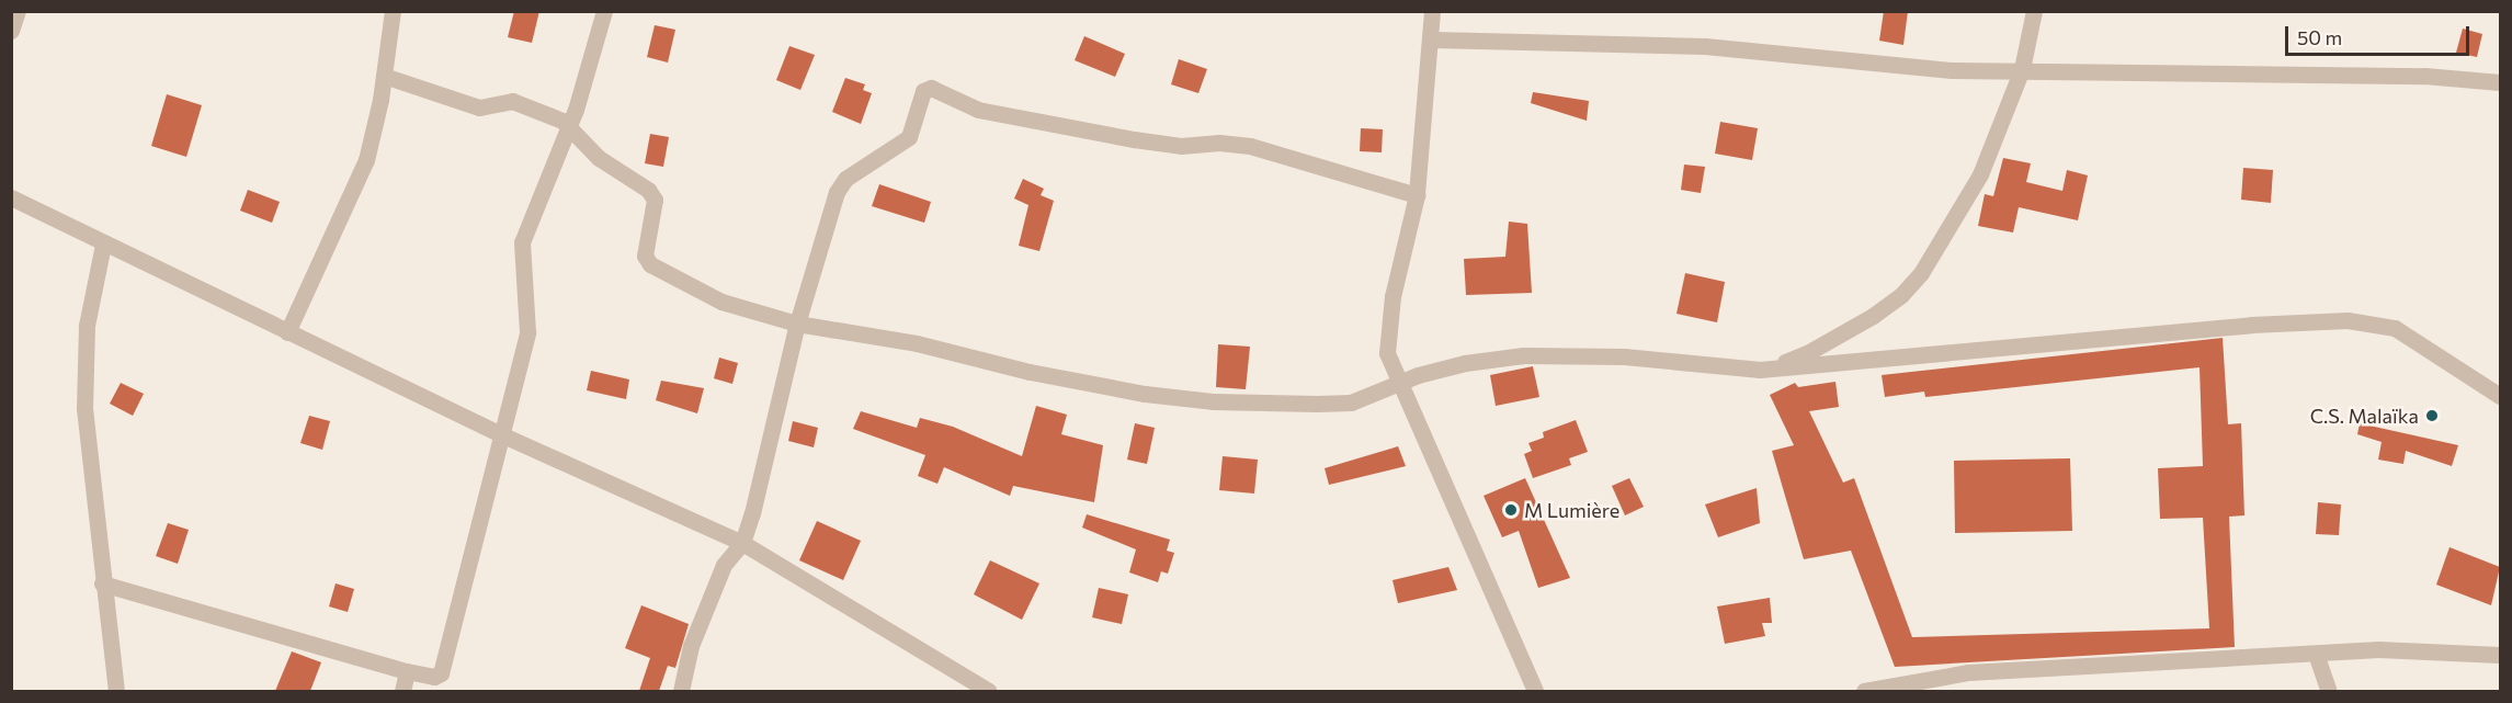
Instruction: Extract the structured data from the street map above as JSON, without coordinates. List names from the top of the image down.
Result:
{
  "places": ["C.S. Malaïka", "M Lumière"],
  "scale_bar": "50 m"
}
